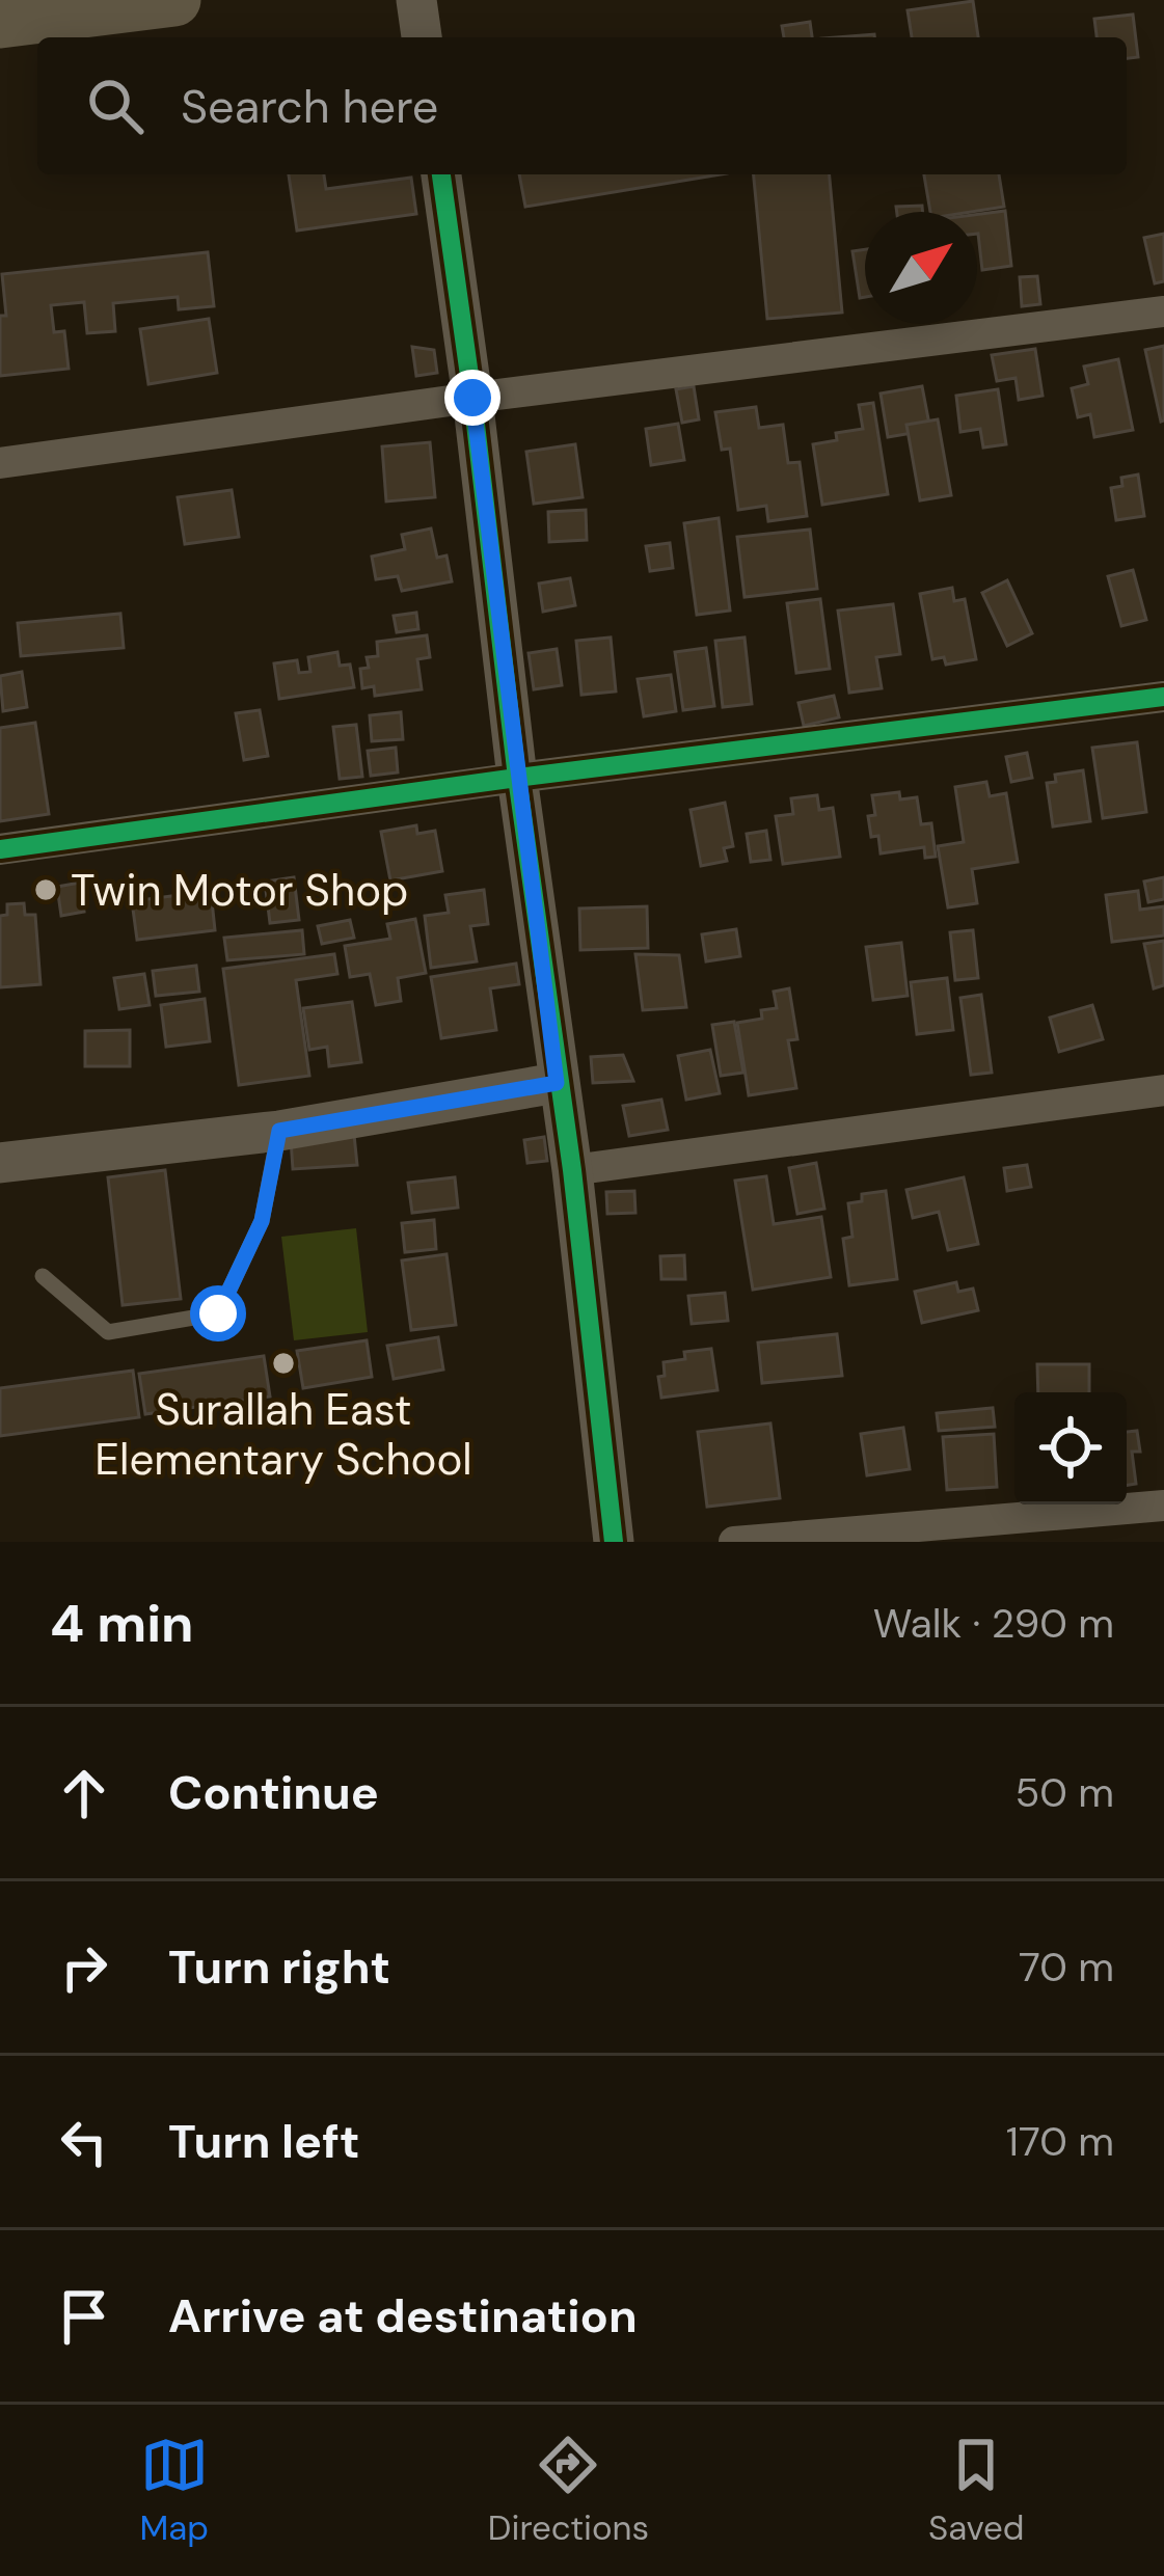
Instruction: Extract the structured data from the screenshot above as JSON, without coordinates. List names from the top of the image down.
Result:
{
  "places": ["Twin Motor Shop", "Surallah East Elementary School"],
  "north": "top right",
  "page": {
    "search": "Search here",
    "heading": ["4 min", "Walk · 290 m"],
    "list": [
      ["Continue", "50 m"],
      ["Turn right", "70 m"],
      ["Turn left", "170 m"],
      "Arrive at destination"
    ],
    "nav": ["Map", "Directions", "Saved"]
  }
}
